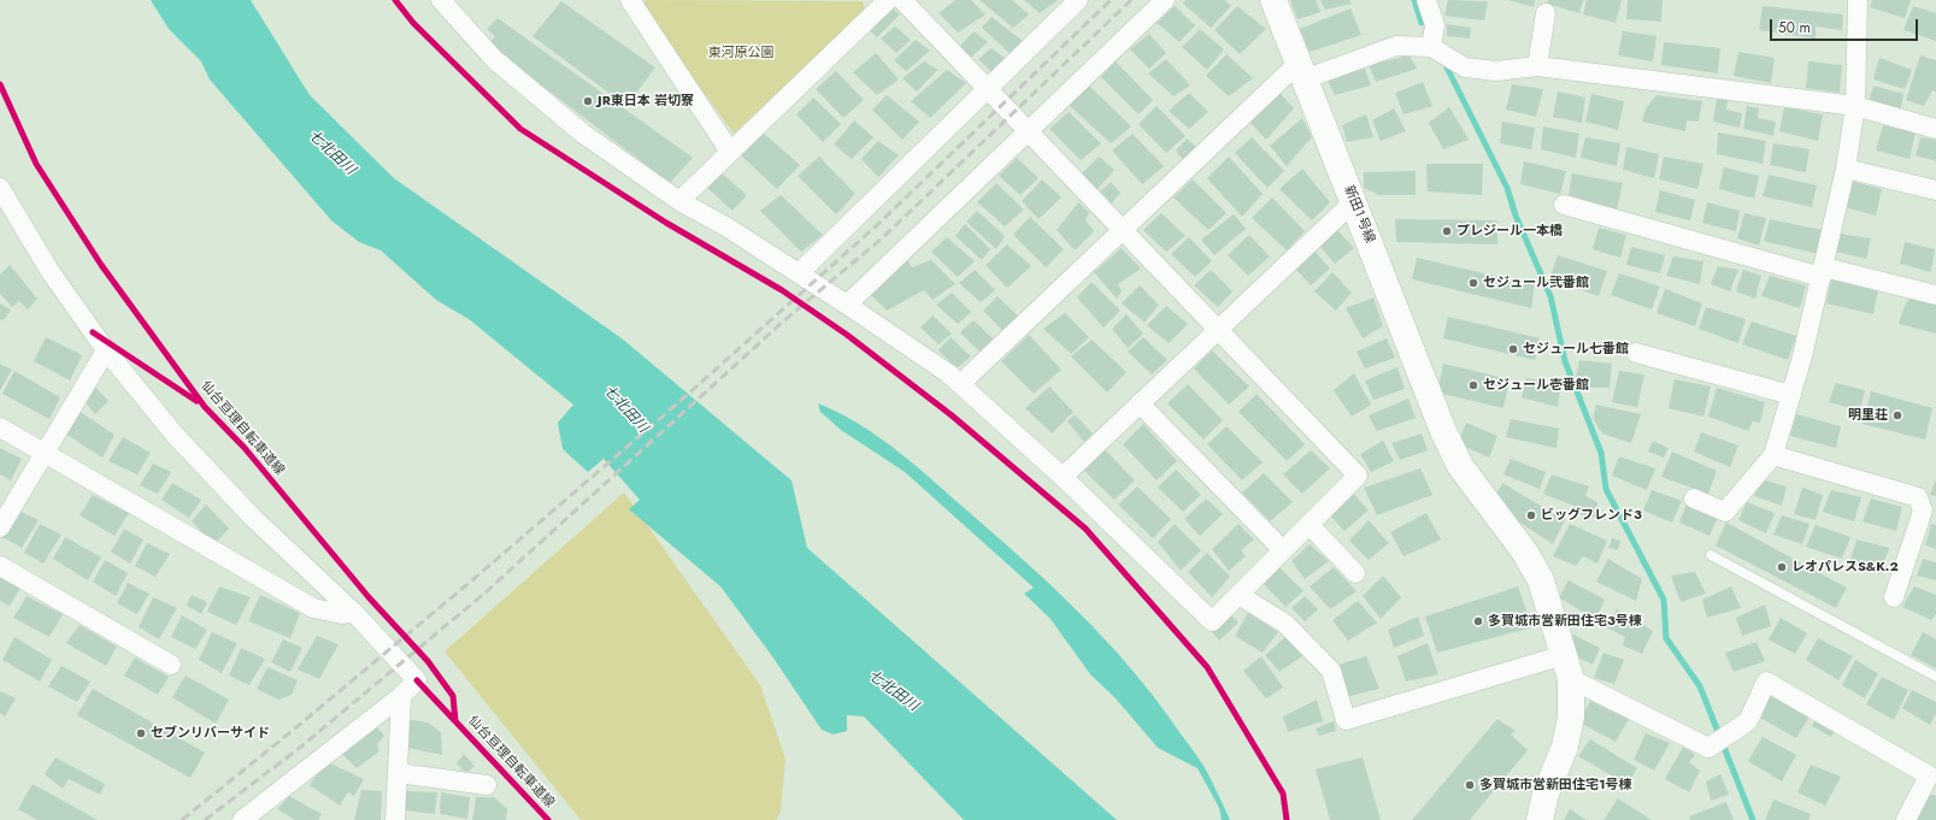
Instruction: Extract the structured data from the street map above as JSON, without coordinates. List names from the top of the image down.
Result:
{
  "streets": {
    "street": ["新田１号線"],
    "cycle path": ["仙台亘理自転車道線"]
  },
  "water": ["七北田川"],
  "parks": ["東河原公園"],
  "places": [
    "JR東日本 岩切寮",
    "プレジール一本橋",
    "セジュール弐番館",
    "セジュール七番館",
    "セジュール壱番館",
    "明里荘",
    "ビッグフレンド3",
    "レオパレスS&K.2",
    "多賀城市営新田住宅3号棟",
    "セブンリバーサイド",
    "多賀城市営新田住宅1号棟"
  ],
  "scale_bar": "50 m"
}
